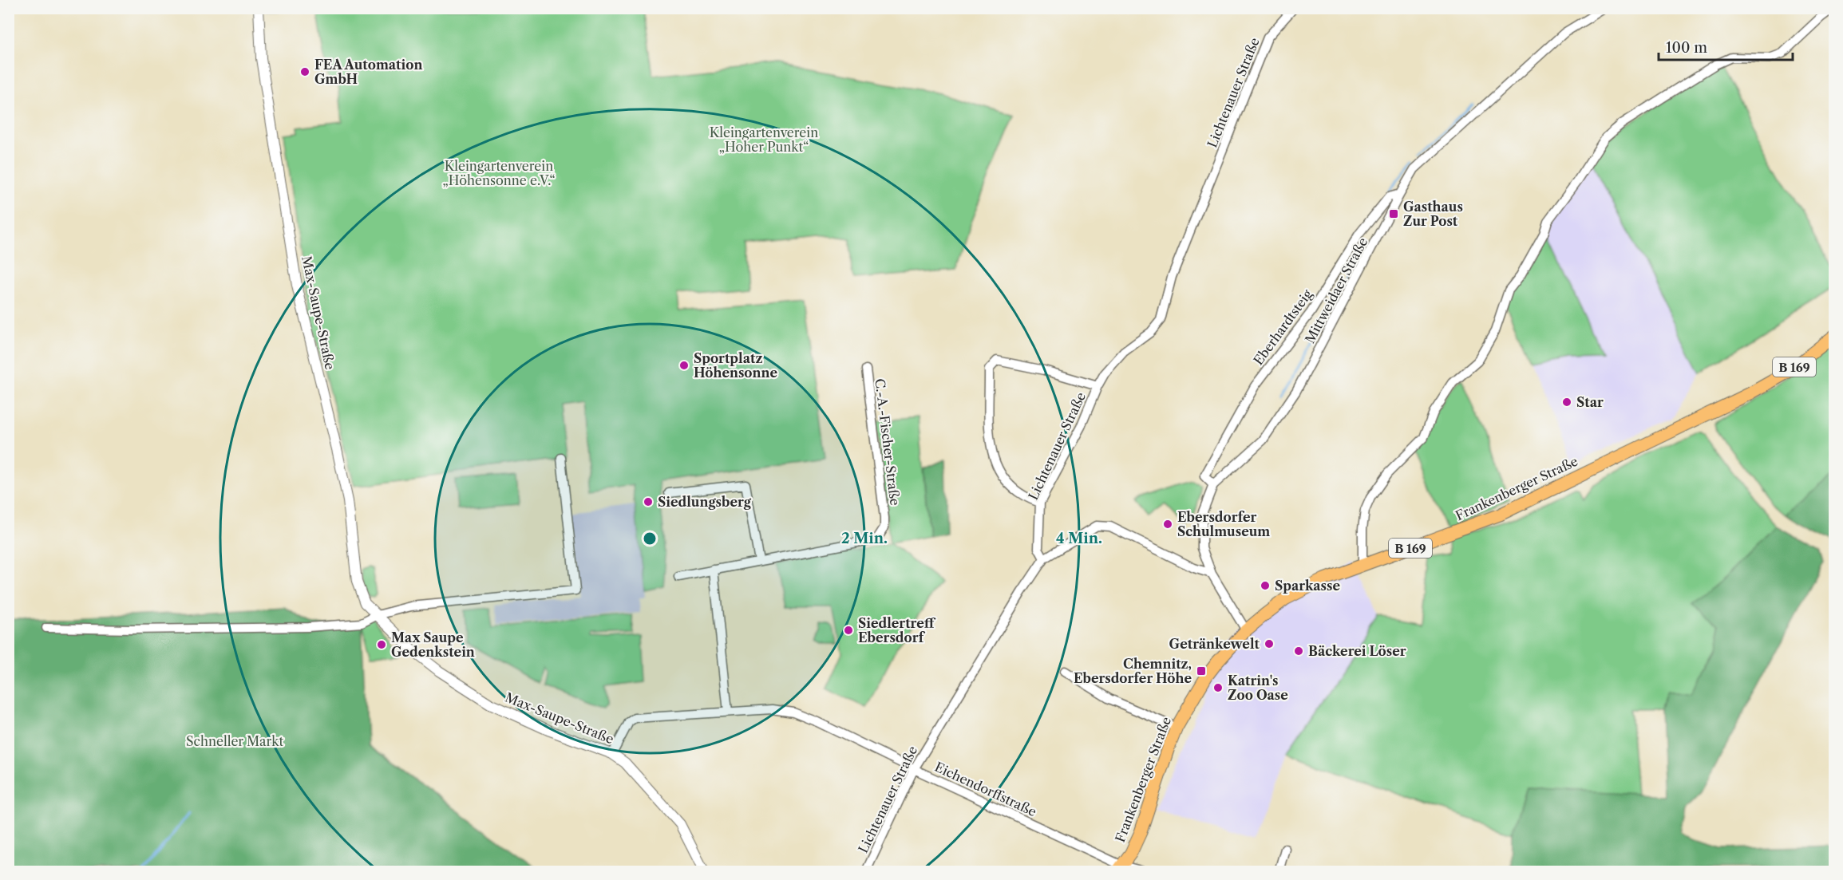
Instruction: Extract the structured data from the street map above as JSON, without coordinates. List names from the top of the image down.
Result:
{
  "streets": {
    "main road": ["B 169", "Frankenberger Straße"],
    "street": [
      "Lichtenauer Straße",
      "Mittweidaer Straße",
      "Max-Saupe-Straße",
      "Eberhardtsteig",
      "C.-A.-Fischer-Straße",
      "Eichendorffstraße"
    ]
  },
  "crossings": [
    ["Lichtenauer Straße", "Eichendorffstraße"],
    ["Mittweidaer Straße", "Eberhardtsteig"],
    ["Mittweidaer Straße", "Frankenberger Straße"],
    ["Max-Saupe-Straße", "Eichendorffstraße"],
    ["Frankenberger Straße", "Eichendorffstraße"]
  ],
  "parks": ["Kleingartenverein „Hoher Punkt“", "Kleingartenverein „Höhensonne e.V.“", "Schneller Markt"],
  "places": {
    "other": [
      "FEA Automation GmbH",
      "Sportplatz Höhensonne",
      "Star",
      "Siedlungsberg",
      "Ebersdorfer Schulmuseum",
      "Sparkasse",
      "Siedlertreff Ebersdorf",
      "Getränkewelt",
      "Max Saupe Gedenkstein",
      "Bäckerei Löser",
      "Katrin's Zoo Oase"
    ],
    "transit": ["Gasthaus Zur Post", "Chemnitz, Ebersdorfer Höhe"]
  },
  "scale_bar": "100 m",
  "rings": ["2 Min.", "4 Min."]
}
